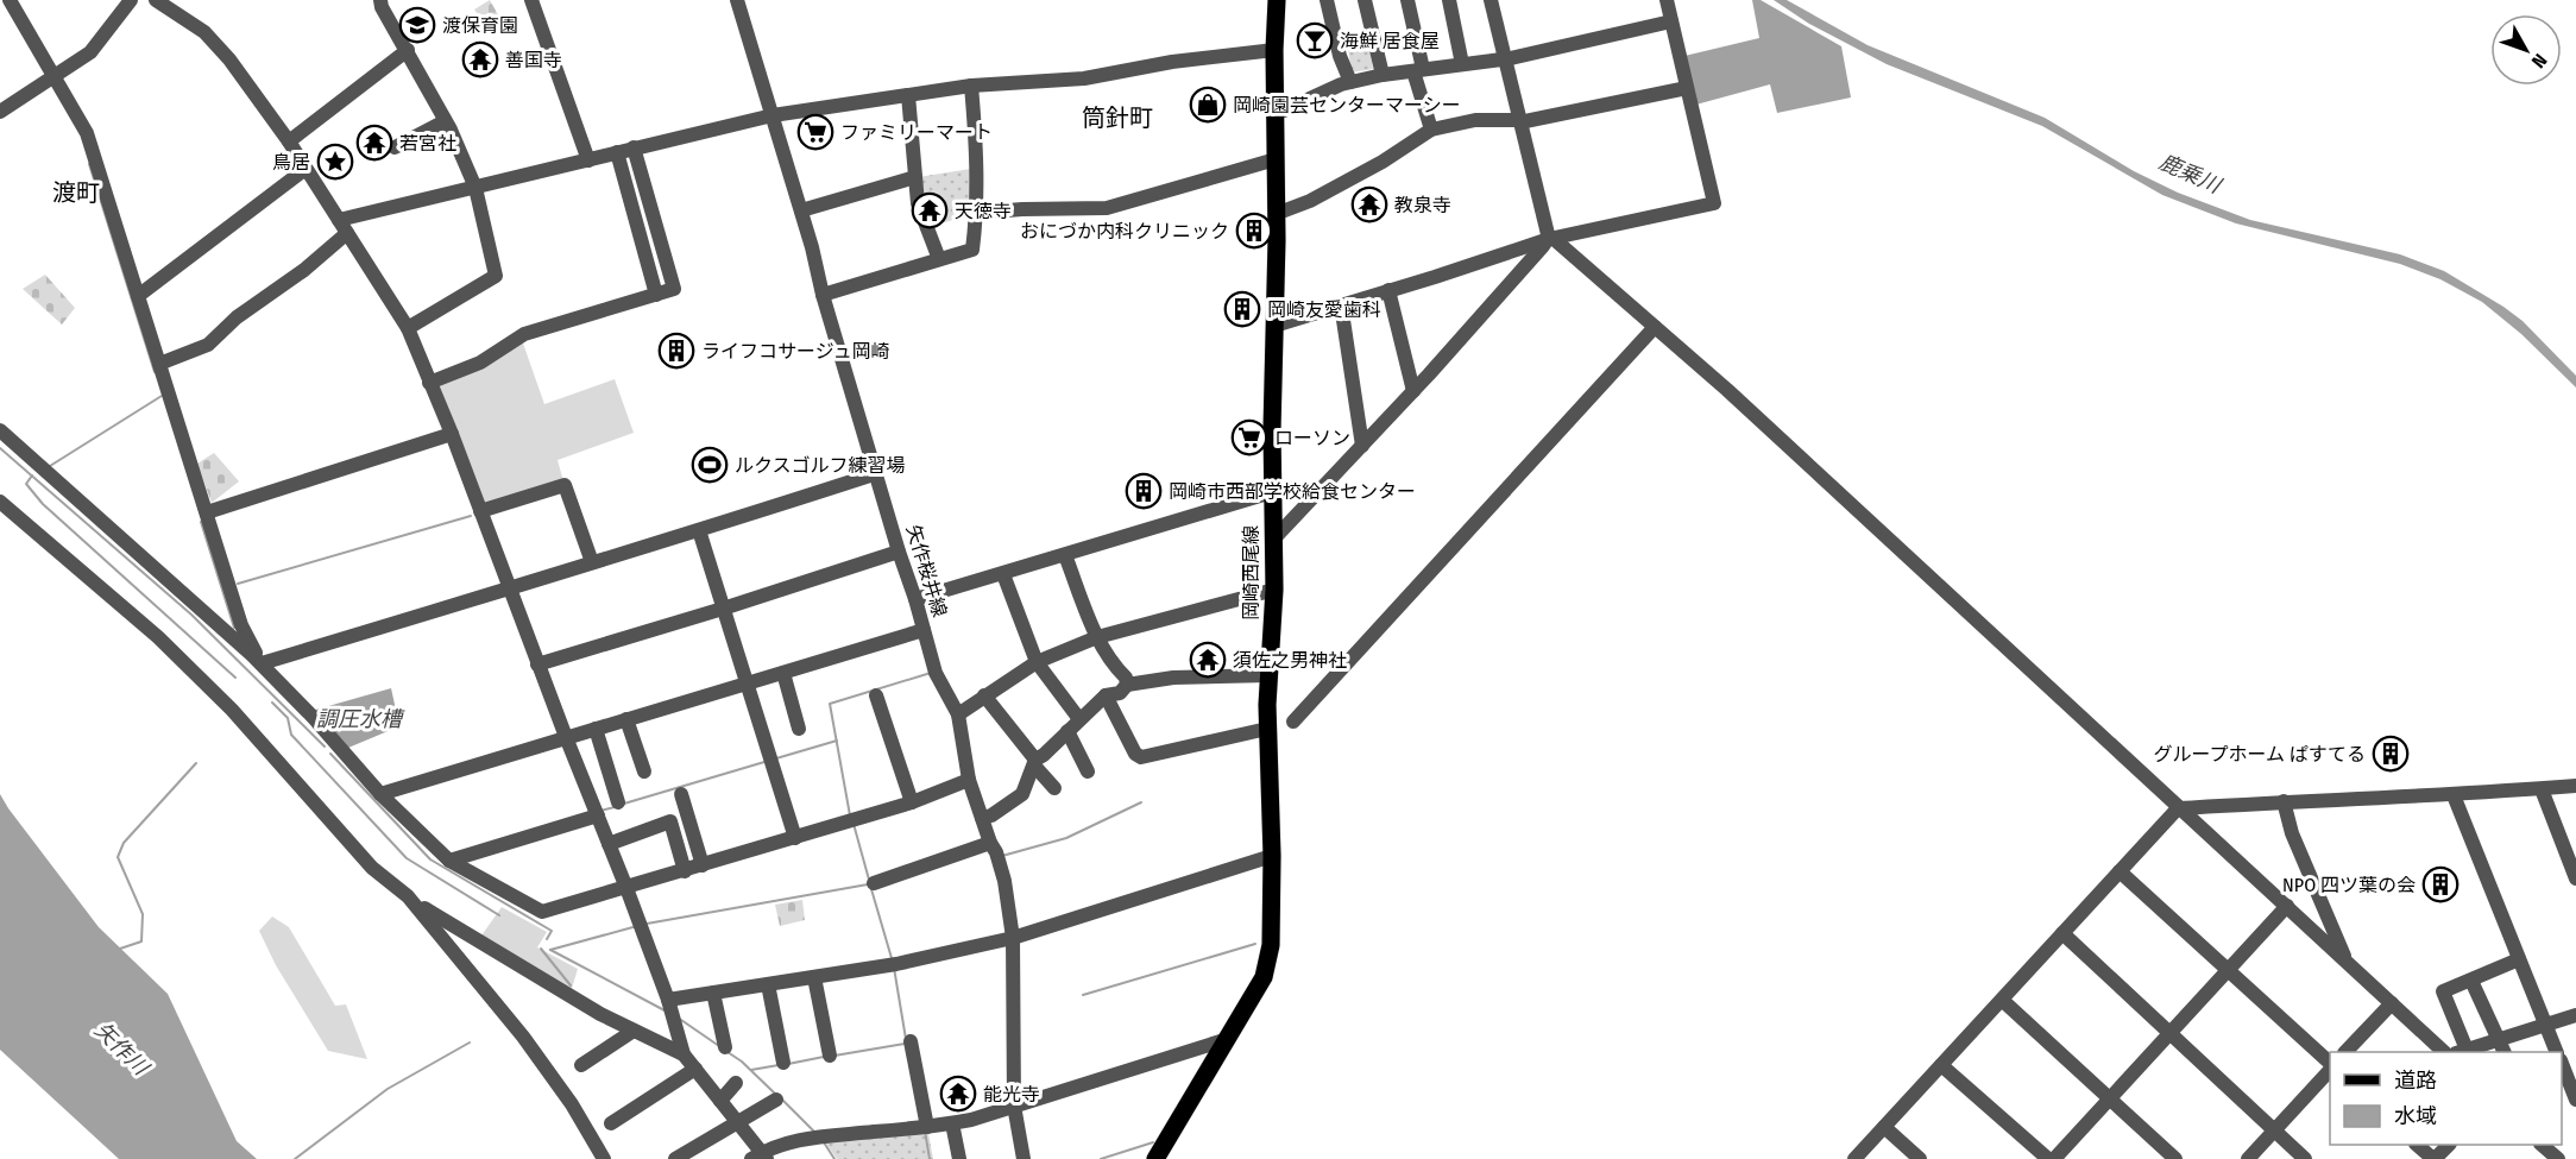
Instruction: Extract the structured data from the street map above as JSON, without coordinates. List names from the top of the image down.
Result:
{
  "streets": {
    "main road": ["岡崎西尾線"],
    "street": ["矢作桜井線"]
  },
  "districts": ["筒針町", "渡町"],
  "water": ["鹿乗川", "調圧水槽", "矢作川"],
  "places": {
    "school or university": ["渡保育園"],
    "bar": ["海鮮 居食屋"],
    "temple": [
      "善国寺",
      "若宮社",
      "教泉寺",
      "天徳寺",
      "須佐之男神社",
      "能光寺"
    ],
    "shop": ["岡崎園芸センターマーシー"],
    "supermarket": ["ファミリーマート", "ローソン"],
    "place": ["鳥居"],
    "building": [
      "おにづか内科クリニック",
      "岡崎友愛歯科",
      "ライフコサージュ岡崎",
      "岡崎市西部学校給食センター",
      "グループホーム ぱすてる",
      "NPO 四ツ葉の会"
    ],
    "sports": ["ルクスゴルフ練習場"]
  },
  "legend": ["道路", "水域"],
  "north": "bottom right"
}
